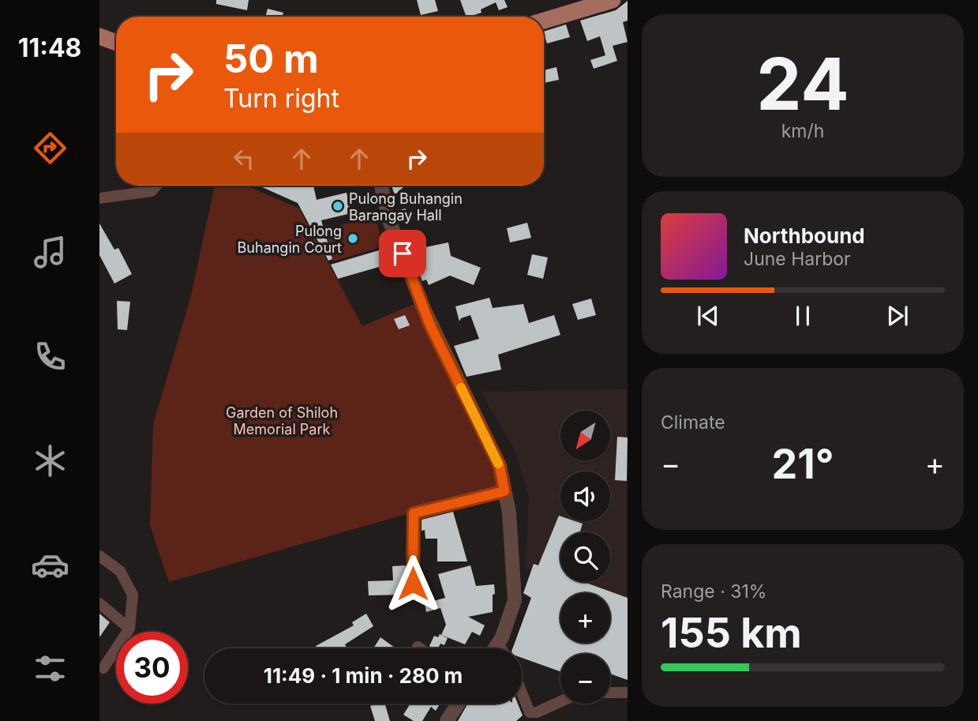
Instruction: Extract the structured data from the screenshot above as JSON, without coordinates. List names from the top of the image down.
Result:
{
  "parks": ["Garden of Shiloh Memorial Park"],
  "places": ["Pulong Buhangin Barangay Hall", "Pulong Buhangin Court"],
  "north": "bottom left",
  "page": {
    "tabs": "11:48",
    "tile": [
      ["24", "km/h"],
      "Climate",
      ["Range · 31%", "155 km"]
    ],
    "turn": ["50 m", "Turn right"],
    "song": ["Northbound", "June Harbor"],
    "map_buttons": ["+", "−"],
    "heat": ["−", "21°", "+"],
    "limit": "30",
    "trip": "11:49 · 1 min · 280 m"
  }
}
